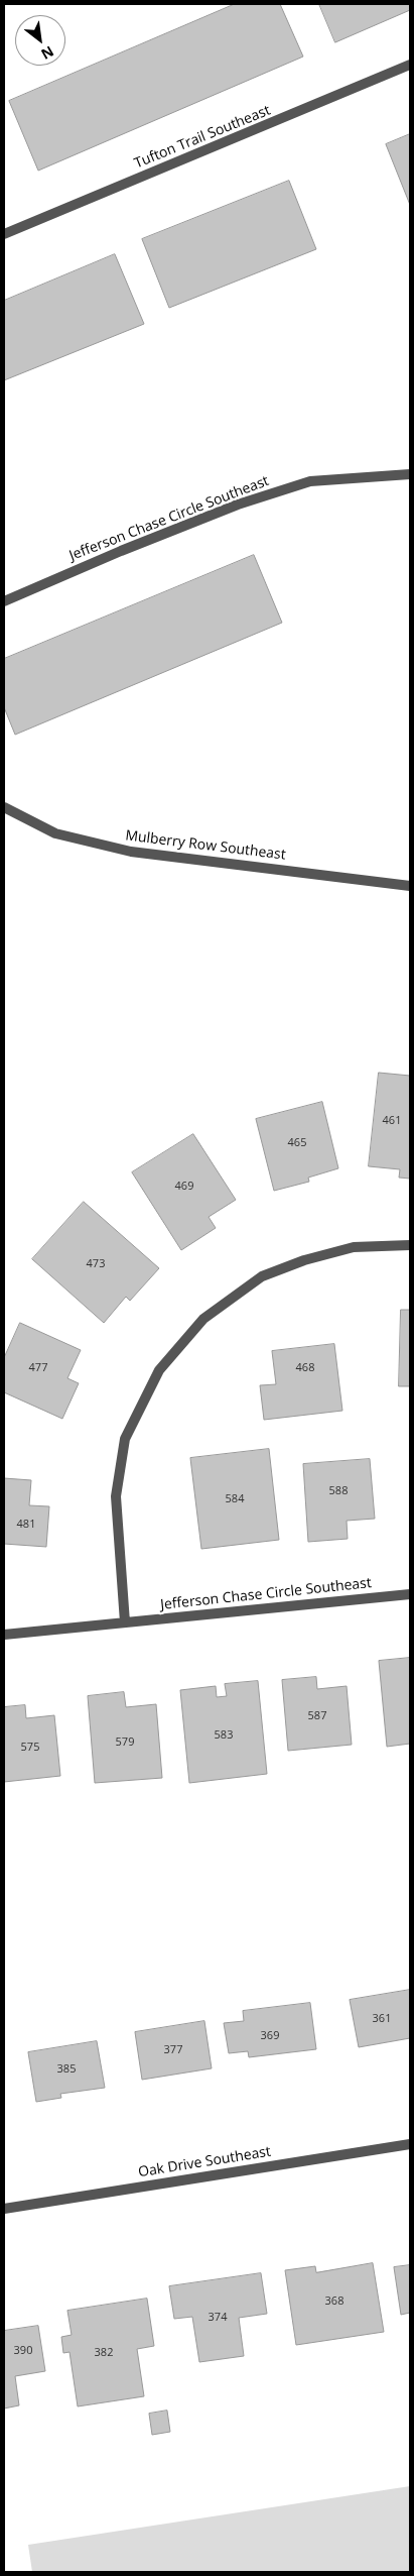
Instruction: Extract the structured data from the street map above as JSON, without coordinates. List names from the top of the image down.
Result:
{
  "streets": {
    "street": [
      "Tufton Trail Southeast",
      "Jefferson Chase Circle Southeast",
      "Mulberry Row Southeast",
      "Oak Drive Southeast"
    ]
  },
  "house_numbers": [
    "461",
    "465",
    "469",
    "473",
    "477",
    "468",
    "588",
    "584",
    "481",
    "587",
    "583",
    "579",
    "575",
    "361",
    "369",
    "377",
    "385",
    "368",
    "374",
    "390",
    "382"
  ],
  "north": "bottom right"
}
